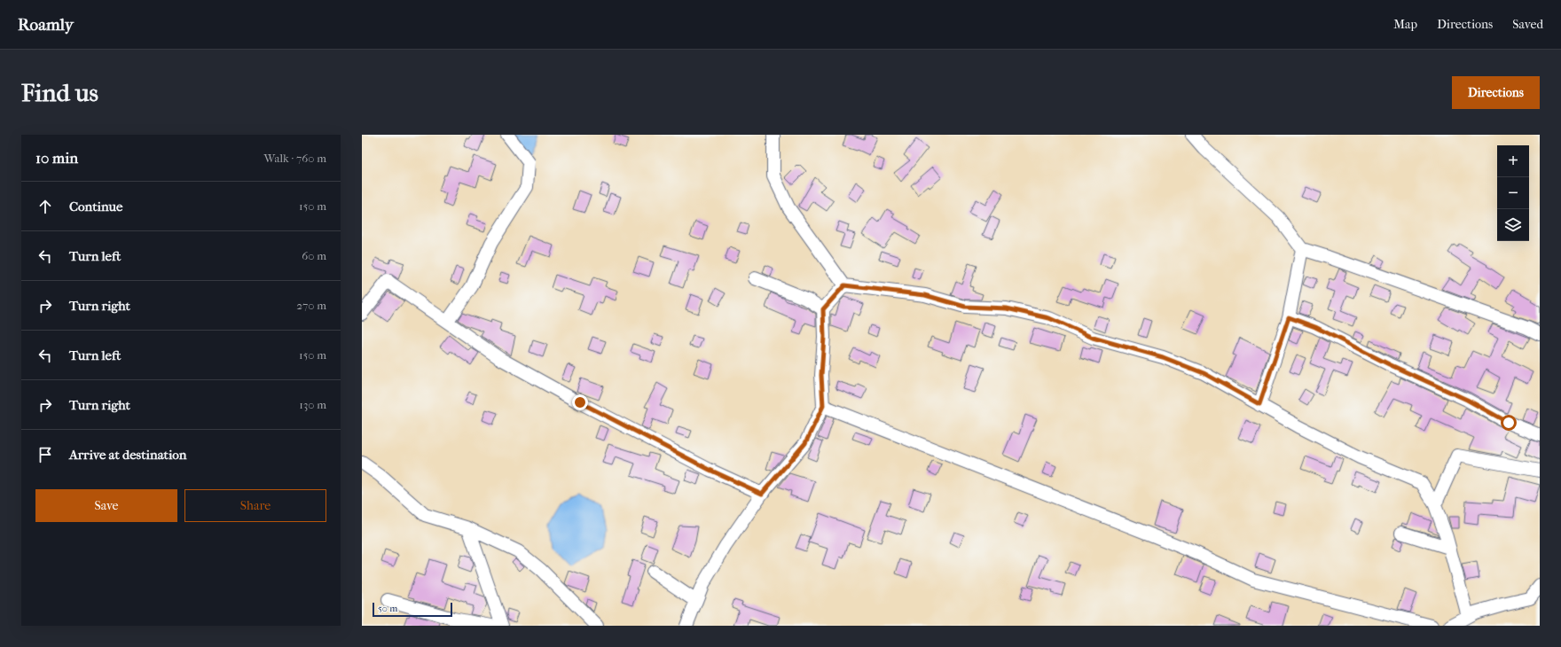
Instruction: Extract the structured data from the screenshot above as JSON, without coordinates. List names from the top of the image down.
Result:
{
  "scale_bar": "50 m",
  "page": {
    "header": "Roamly",
    "nav": ["Map", "Directions", "Saved"],
    "buttons": [
      "Directions",
      ["Save", "Share"]
    ],
    "title": "Find us",
    "heading": ["10 min", "Walk · 760 m"],
    "map_buttons": ["+", "−"],
    "list": [
      ["Continue", "150 m"],
      ["Turn left", "60 m"],
      ["Turn right", "270 m"],
      ["Turn left", "150 m"],
      ["Turn right", "130 m"],
      "Arrive at destination"
    ],
    "scale": "50 m"
  }
}
